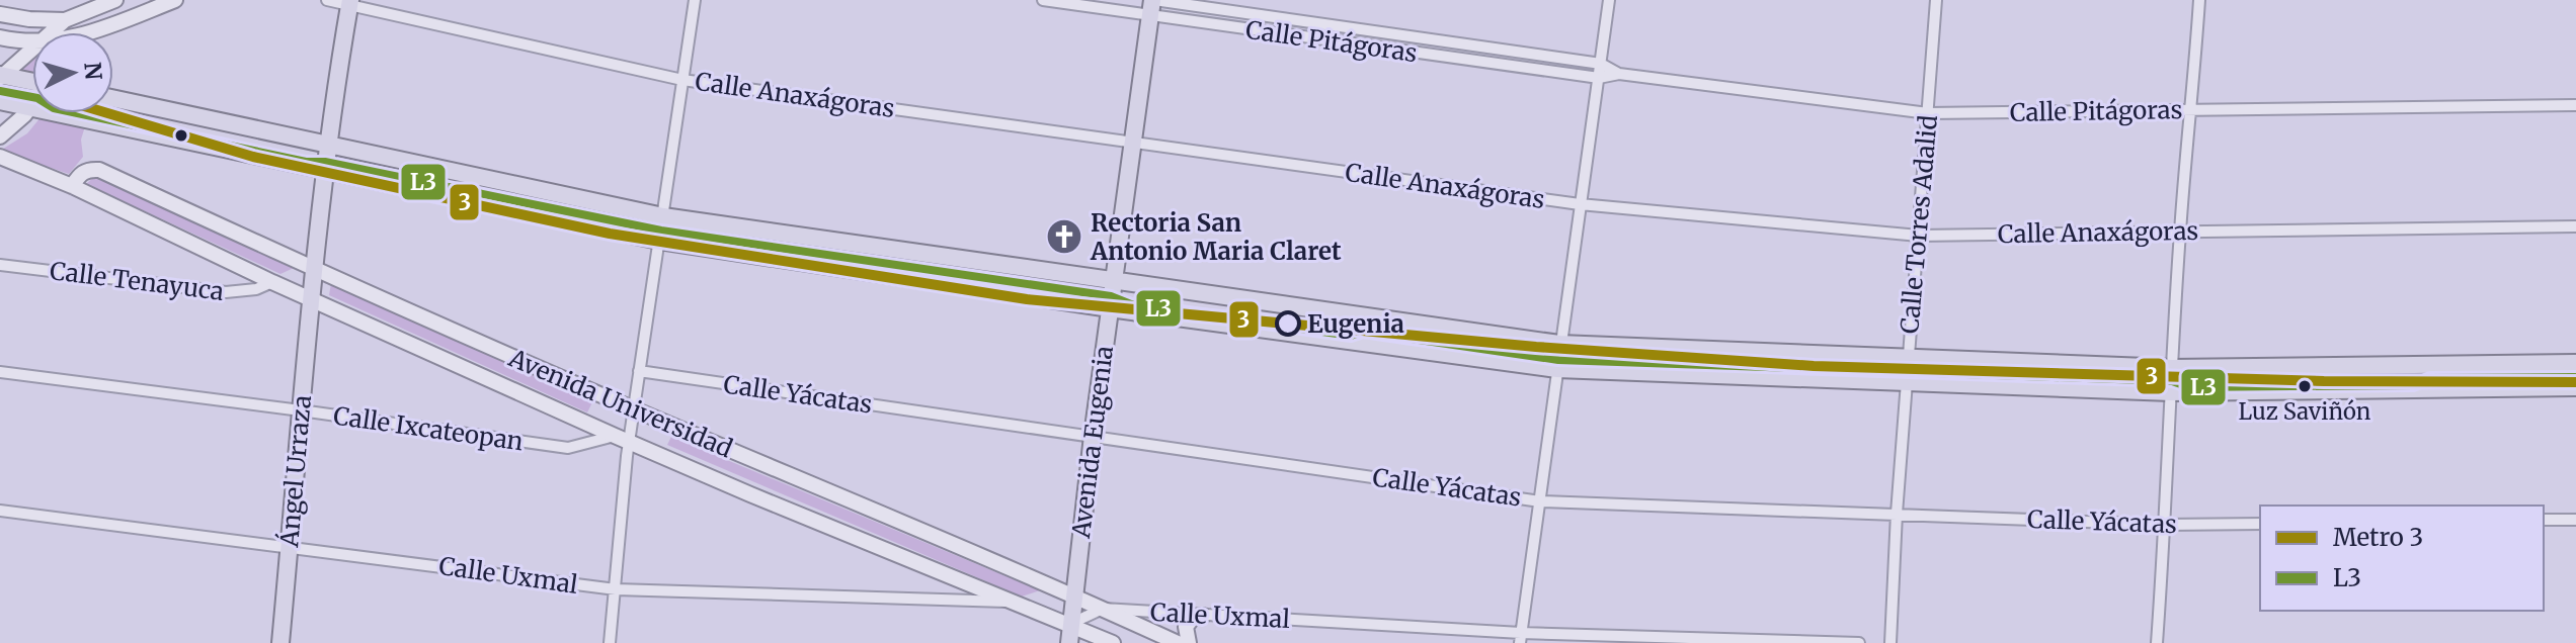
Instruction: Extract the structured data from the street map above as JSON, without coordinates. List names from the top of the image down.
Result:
{
  "streets": {
    "main road": ["Avenida Universidad", "Avenida Eugenia", "Ángel Urraza"],
    "street": [
      "Calle Pitágoras",
      "Calle Anaxágoras",
      "Calle Torres Adalid",
      "Calle Tenayuca",
      "Calle Yácatas",
      "Calle Ixcateopan",
      "Calle Uxmal"
    ]
  },
  "crossings": [
    ["Calle Pitágoras", "Calle Torres Adalid"],
    ["Calle Pitágoras", "Avenida Eugenia"],
    ["Calle Anaxágoras", "Calle Torres Adalid"],
    ["Calle Anaxágoras", "Avenida Eugenia"],
    ["Calle Torres Adalid", "Calle Yácatas"],
    ["Calle Tenayuca", "Avenida Universidad"],
    ["Calle Yácatas", "Avenida Eugenia"],
    ["Avenida Universidad", "Calle Ixcateopan"],
    ["Avenida Universidad", "Avenida Eugenia"],
    ["Avenida Universidad", "Ángel Urraza"],
    ["Avenida Universidad", "Calle Uxmal"],
    ["Calle Ixcateopan", "Ángel Urraza"],
    ["Avenida Eugenia", "Calle Uxmal"],
    ["Ángel Urraza", "Calle Uxmal"]
  ],
  "places": {
    "church": ["Rectoria San Antonio Maria Claret"],
    "other": ["Eugenia", "Luz Saviñón"]
  },
  "lines": ["transit line L3", "metro line 3"],
  "legend": ["Metro 3", "L3"],
  "north": "right"
}
